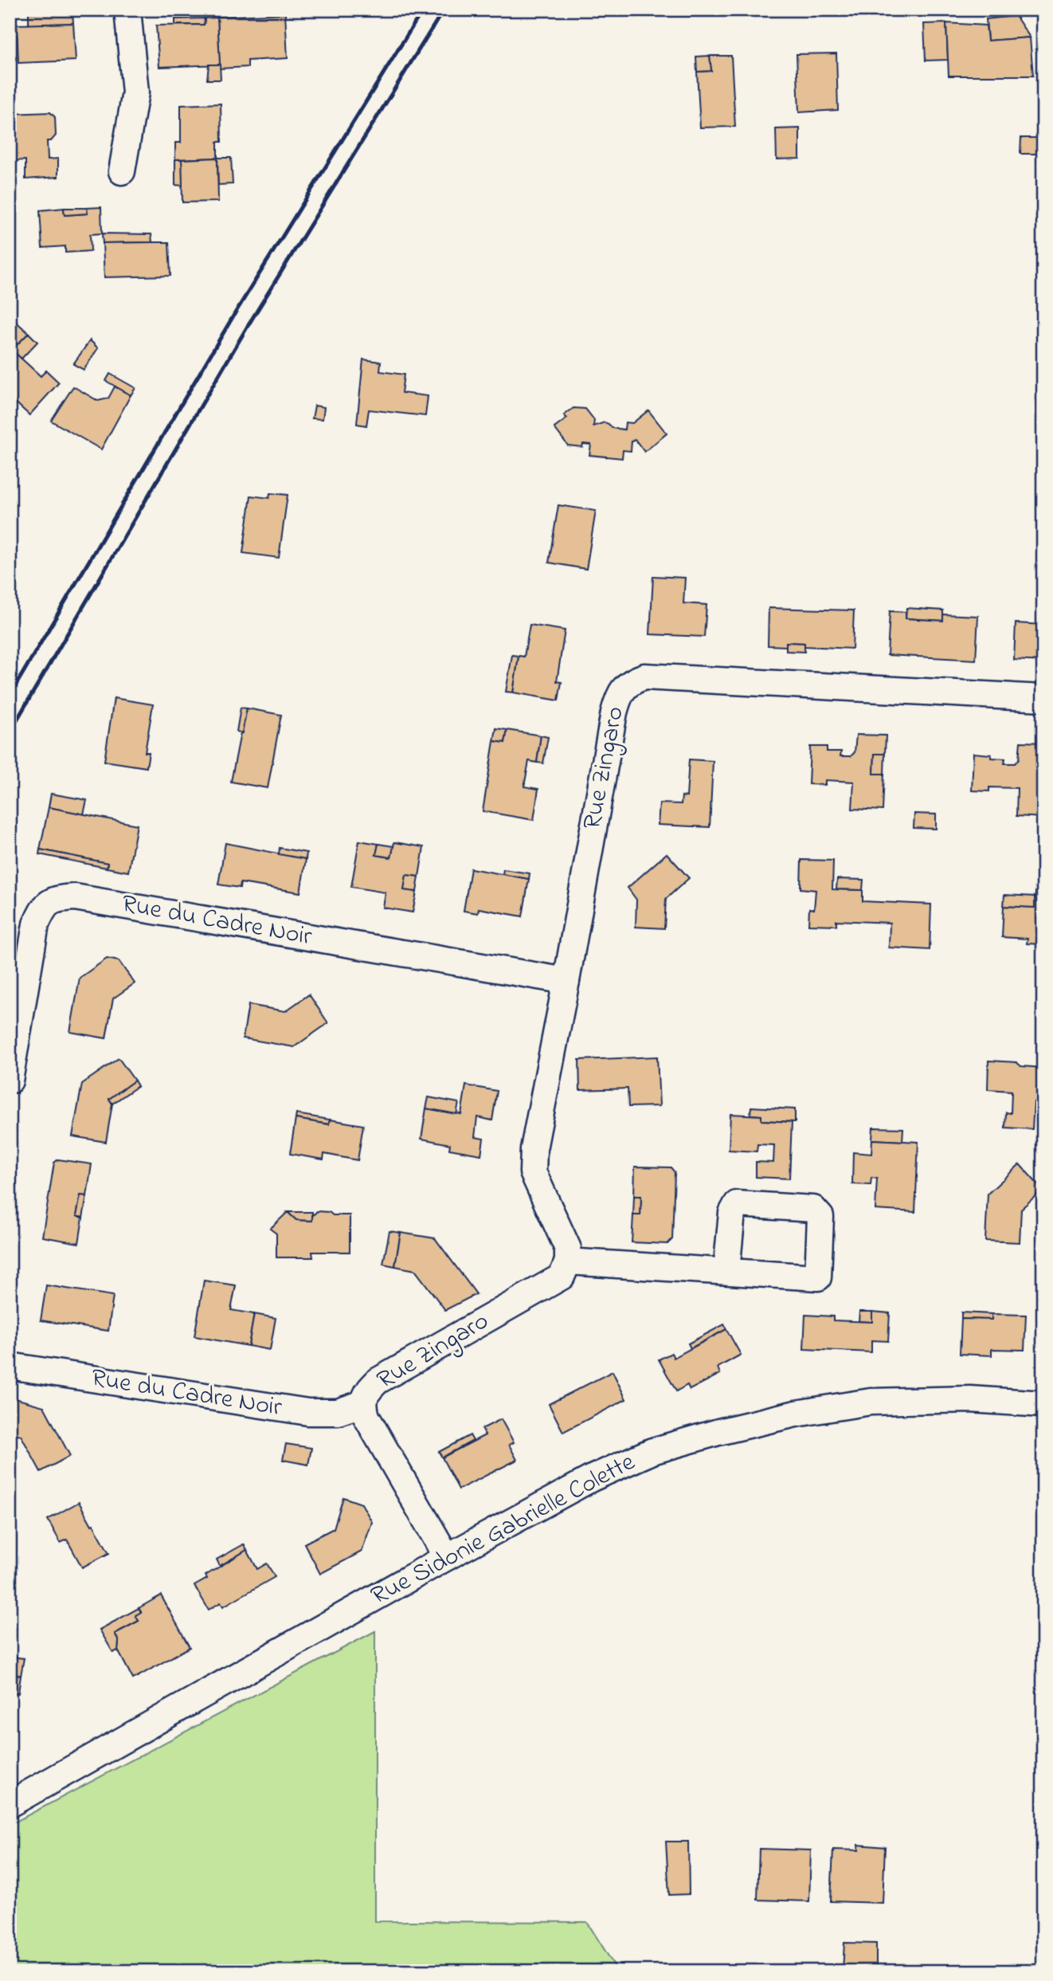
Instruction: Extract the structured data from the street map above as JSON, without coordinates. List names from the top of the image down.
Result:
{
  "streets": {
    "street": ["Rue Zingaro", "Rue du Cadre Noir", "Rue Sidonie Gabrielle Colette"]
  },
  "crossings": [
    ["Rue Zingaro", "Rue du Cadre Noir"],
    ["Rue Zingaro", "Rue Sidonie Gabrielle Colette"]
  ]
}
